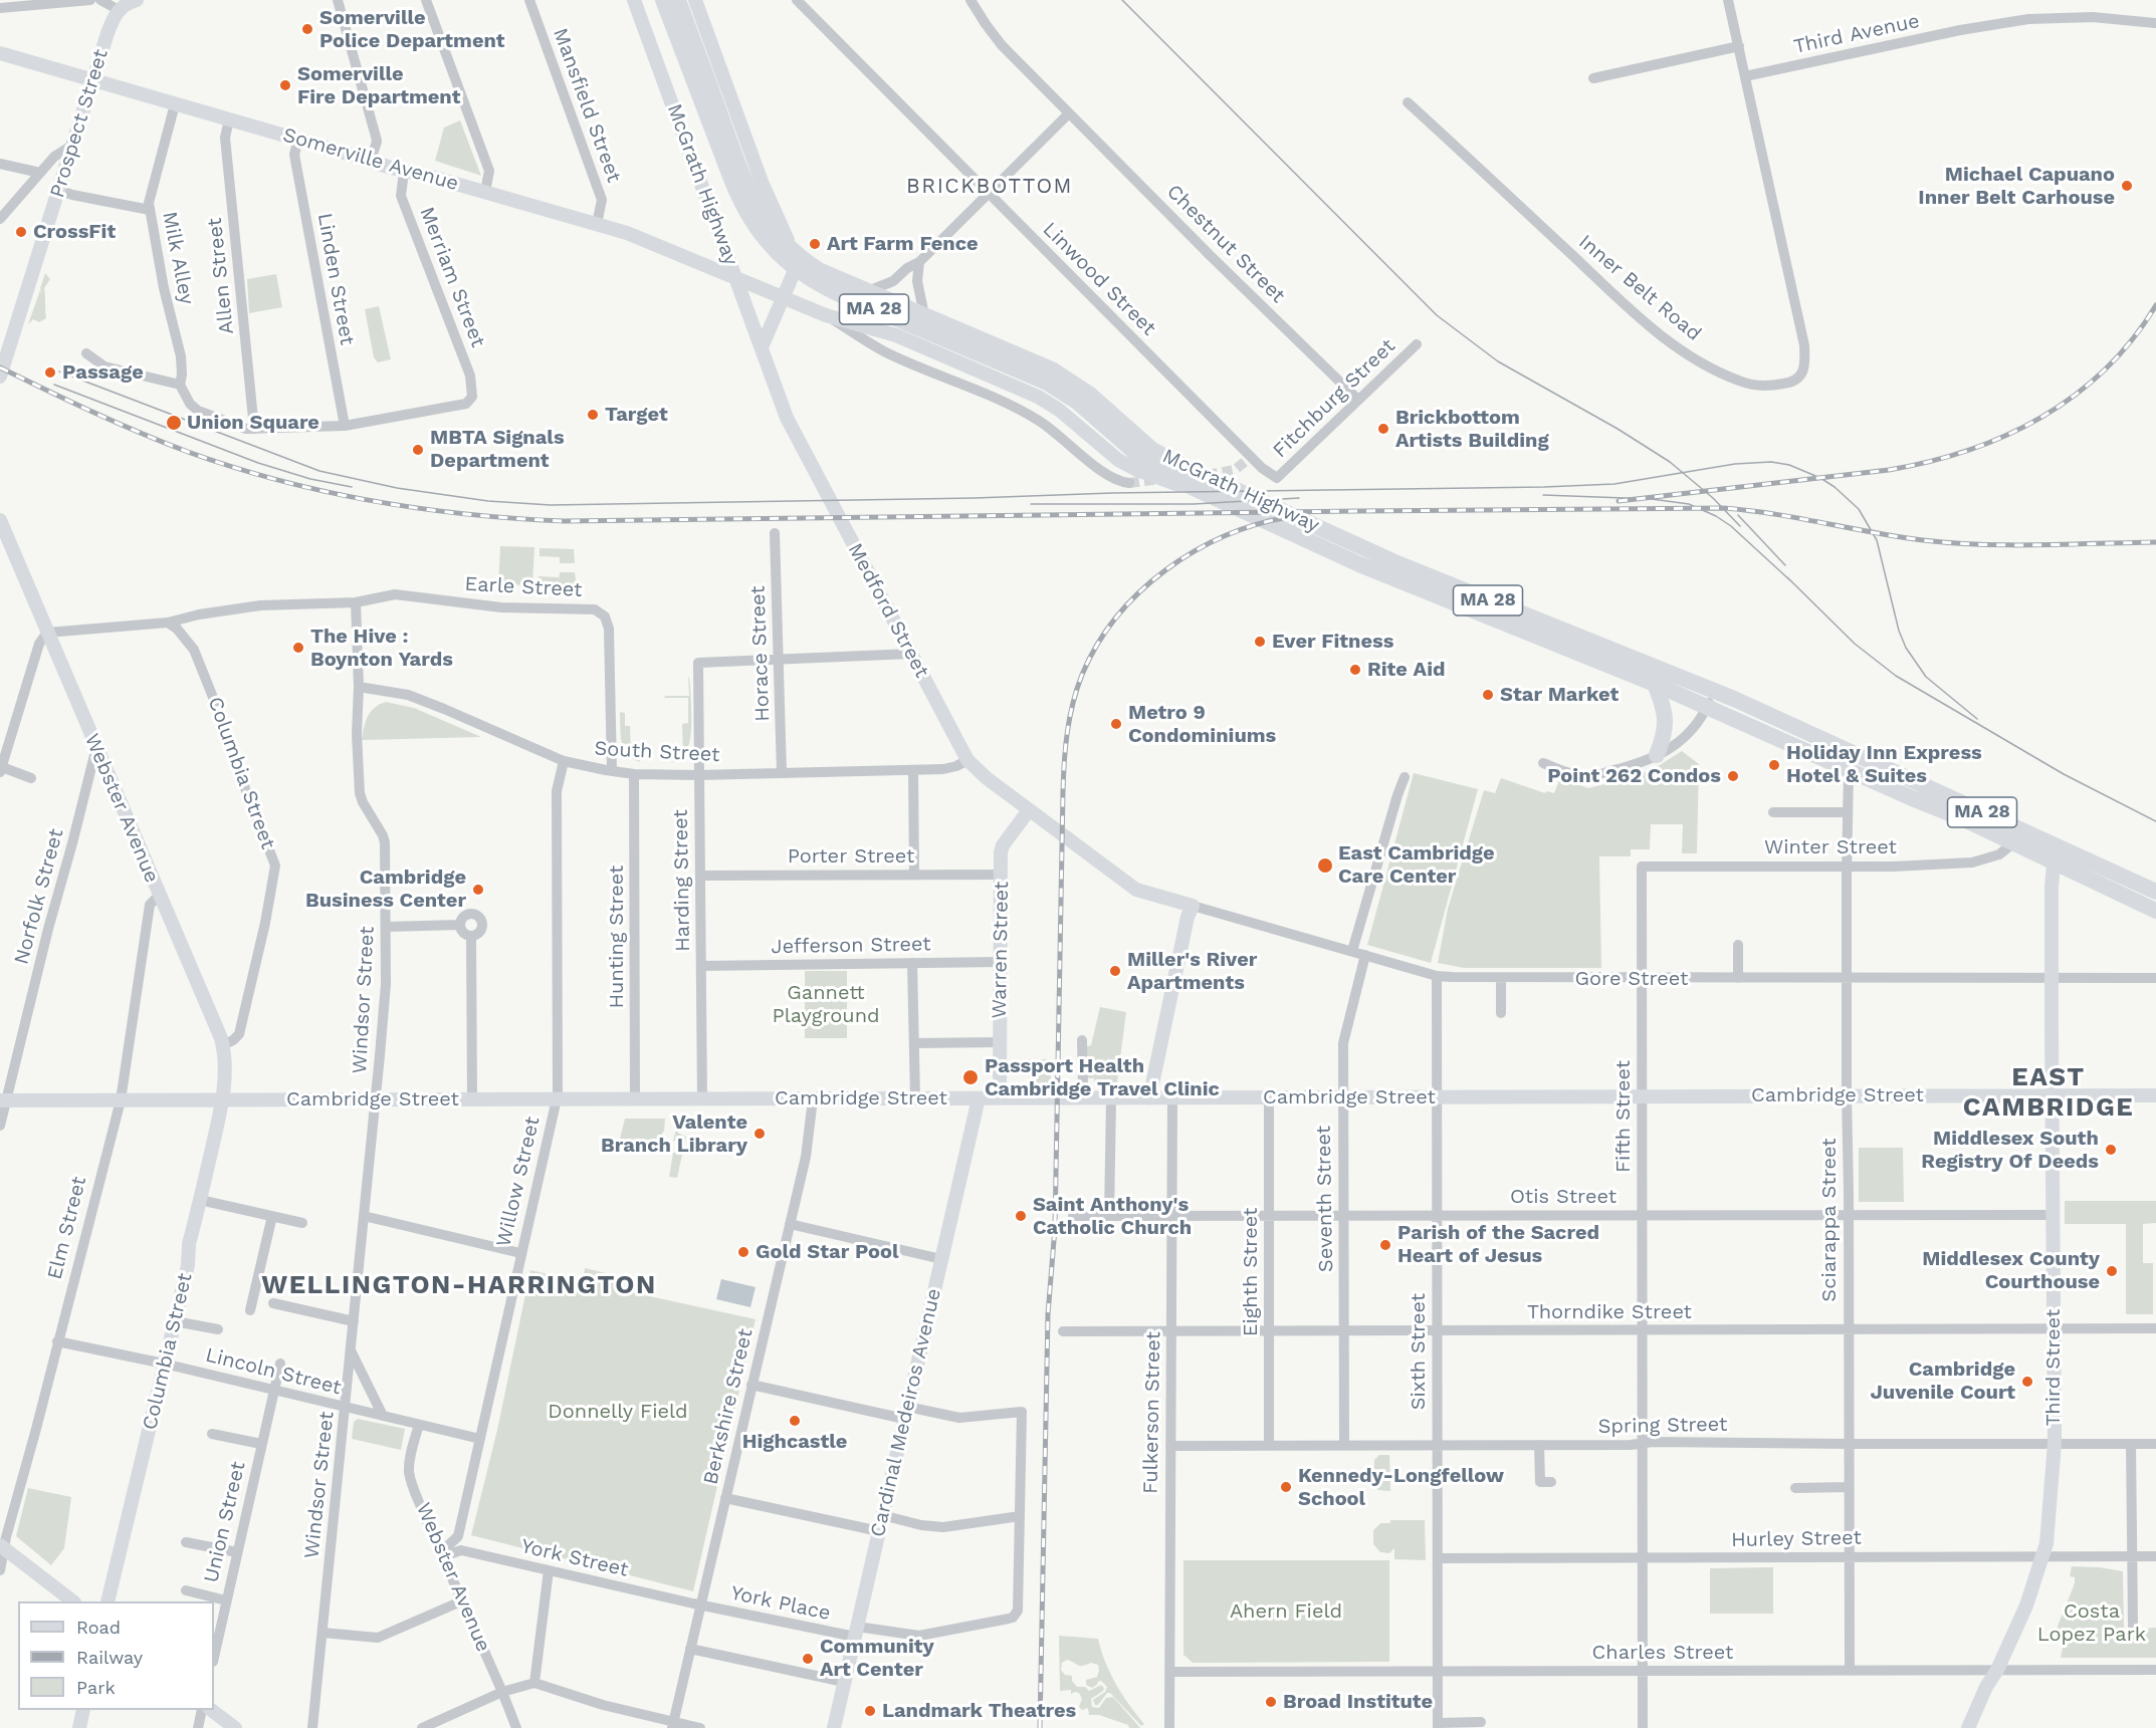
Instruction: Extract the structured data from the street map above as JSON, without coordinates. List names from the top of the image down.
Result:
{
  "streets": {
    "highway": ["McGrath Highway", "MA 28"],
    "main road": [
      "Prospect Street",
      "Somerville Avenue",
      "Medford Street",
      "Columbia Street",
      "Webster Avenue",
      "Warren Street",
      "Gore Street",
      "Cambridge Street",
      "Third Street",
      "Cardinal Medeiros Avenue"
    ],
    "street": [
      "Third Avenue",
      "Mansfield Street",
      "Chestnut Street",
      "Milk Alley",
      "Allen Street",
      "Merriam Street",
      "Linden Street",
      "Linwood Street",
      "Inner Belt Road",
      "Fitchburg Street",
      "Earle Street",
      "Horace Street",
      "South Street",
      "Winter Street",
      "Porter Street",
      "Harding Street",
      "Norfolk Street",
      "Hunting Street",
      "Jefferson Street",
      "Windsor Street",
      "Fifth Street",
      "Willow Street",
      "Otis Street",
      "Seventh Street",
      "Sciarappa Street",
      "Elm Street",
      "Eighth Street",
      "Thorndike Street",
      "Sixth Street",
      "Lincoln Street",
      "Berkshire Street",
      "Fulkerson Street",
      "Spring Street",
      "Union Street",
      "Hurley Street",
      "York Street",
      "York Place",
      "Charles Street"
    ]
  },
  "crossings": [
    ["Third Avenue", "Inner Belt Road"],
    ["Mansfield Street", "Somerville Avenue"],
    ["Prospect Street", "Somerville Avenue"],
    ["Somerville Avenue", "McGrath Highway"],
    ["Somerville Avenue", "Milk Alley"],
    ["Somerville Avenue", "Allen Street"],
    ["Somerville Avenue", "Merriam Street"],
    ["Somerville Avenue", "Linden Street"],
    ["Somerville Avenue", "Medford Street"],
    ["McGrath Highway", "MA 28"],
    ["McGrath Highway", "Medford Street"],
    ["Chestnut Street", "Fitchburg Street"],
    ["Merriam Street", "Linden Street"],
    ["Linwood Street", "Fitchburg Street"],
    ["MA 28", "Winter Street"],
    ["MA 28", "Sciarappa Street"],
    ["MA 28", "Third Street"],
    ["Earle Street", "South Street"],
    ["Earle Street", "Windsor Street"],
    ["Medford Street", "South Street"],
    ["Medford Street", "Warren Street"],
    ["Medford Street", "Gore Street"],
    ["Horace Street", "South Street"],
    ["Horace Street", "Harding Street"],
    ["South Street", "Harding Street"],
    ["South Street", "Hunting Street"],
    ["South Street", "Windsor Street"],
    ["South Street", "Willow Street"],
    ["Columbia Street", "Webster Avenue"],
    ["Columbia Street", "Cambridge Street"],
    ["Columbia Street", "Lincoln Street"],
    ["Webster Avenue", "Norfolk Street"],
    ["Webster Avenue", "Cambridge Street"],
    ["Webster Avenue", "Willow Street"],
    ["Webster Avenue", "Elm Street"],
    ["Webster Avenue", "Lincoln Street"],
    ["Webster Avenue", "York Street"],
    ["Winter Street", "Fifth Street"],
    ["Winter Street", "Sciarappa Street"],
    ["Porter Street", "Harding Street"],
    ["Porter Street", "Warren Street"],
    ["Harding Street", "Jefferson Street"],
    ["Harding Street", "Cambridge Street"],
    ["Norfolk Street", "Cambridge Street"],
    ["Hunting Street", "Cambridge Street"],
    ["Jefferson Street", "Warren Street"],
    ["Warren Street", "Cambridge Street"],
    ["Gore Street", "Fifth Street"],
    ["Gore Street", "Seventh Street"],
    ["Gore Street", "Sciarappa Street"],
    ["Gore Street", "Sixth Street"],
    ["Gore Street", "Third Street"],
    ["Windsor Street", "Cambridge Street"],
    ["Windsor Street", "Lincoln Street"],
    ["Cambridge Street", "Fifth Street"],
    ["Cambridge Street", "Willow Street"],
    ["Cambridge Street", "Seventh Street"],
    ["Cambridge Street", "Sciarappa Street"],
    ["Cambridge Street", "Elm Street"],
    ["Cambridge Street", "Eighth Street"],
    ["Cambridge Street", "Sixth Street"],
    ["Cambridge Street", "Third Street"],
    ["Cambridge Street", "Berkshire Street"],
    ["Cambridge Street", "Cardinal Medeiros Avenue"],
    ["Cambridge Street", "Fulkerson Street"],
    ["Fifth Street", "Otis Street"],
    ["Fifth Street", "Thorndike Street"],
    ["Fifth Street", "Spring Street"],
    ["Fifth Street", "Hurley Street"],
    ["Fifth Street", "Charles Street"],
    ["Willow Street", "Lincoln Street"],
    ["Willow Street", "York Street"],
    ["Otis Street", "Seventh Street"],
    ["Otis Street", "Sciarappa Street"],
    ["Otis Street", "Eighth Street"],
    ["Otis Street", "Sixth Street"],
    ["Otis Street", "Third Street"],
    ["Otis Street", "Fulkerson Street"],
    ["Seventh Street", "Thorndike Street"],
    ["Seventh Street", "Spring Street"],
    ["Sciarappa Street", "Thorndike Street"],
    ["Sciarappa Street", "Spring Street"],
    ["Sciarappa Street", "Hurley Street"],
    ["Sciarappa Street", "Charles Street"],
    ["Elm Street", "Lincoln Street"],
    ["Eighth Street", "Thorndike Street"],
    ["Eighth Street", "Spring Street"],
    ["Thorndike Street", "Sixth Street"],
    ["Thorndike Street", "Third Street"],
    ["Thorndike Street", "Fulkerson Street"],
    ["Sixth Street", "Spring Street"],
    ["Sixth Street", "Hurley Street"],
    ["Sixth Street", "Charles Street"],
    ["Third Street", "Spring Street"],
    ["Third Street", "Hurley Street"],
    ["Third Street", "Charles Street"],
    ["Lincoln Street", "Union Street"],
    ["Berkshire Street", "York Street"],
    ["Berkshire Street", "York Place"],
    ["Cardinal Medeiros Avenue", "York Place"],
    ["Fulkerson Street", "Spring Street"],
    ["Fulkerson Street", "Charles Street"],
    ["York Street", "York Place"]
  ],
  "districts": ["BRICKBOTTOM", "EAST CAMBRIDGE", "WELLINGTON-HARRINGTON"],
  "parks": [
    "Gannett Playground",
    "Donnelly Field",
    "Ahern Field",
    "Costa Lopez Park"
  ],
  "places": [
    "Somerville Police Department",
    "Somerville Fire Department",
    "Michael Capuano Inner Belt Carhouse",
    "CrossFit",
    "Art Farm Fence",
    "Passage",
    "Target",
    "Union Square",
    "Brickbottom Artists Building",
    "MBTA Signals Department",
    "Ever Fitness",
    "The Hive : Boynton Yards",
    "Rite Aid",
    "Star Market",
    "Metro 9 Condominiums",
    "Holiday Inn Express Hotel & Suites",
    "Point 262 Condos",
    "East Cambridge Care Center",
    "Cambridge Business Center",
    "Miller's River Apartments",
    "Passport Health Cambridge Travel Clinic",
    "Valente Branch Library",
    "Middlesex South Registry Of Deeds",
    "Saint Anthony's Catholic Church",
    "Parish of the Sacred Heart of Jesus",
    "Gold Star Pool",
    "Middlesex County Courthouse",
    "Cambridge Juvenile Court",
    "Highcastle",
    "Kennedy-Longfellow School",
    "Community Art Center",
    "Broad Institute",
    "Landmark Theatres"
  ],
  "legend": ["Road", "Railway", "Park"]
}
